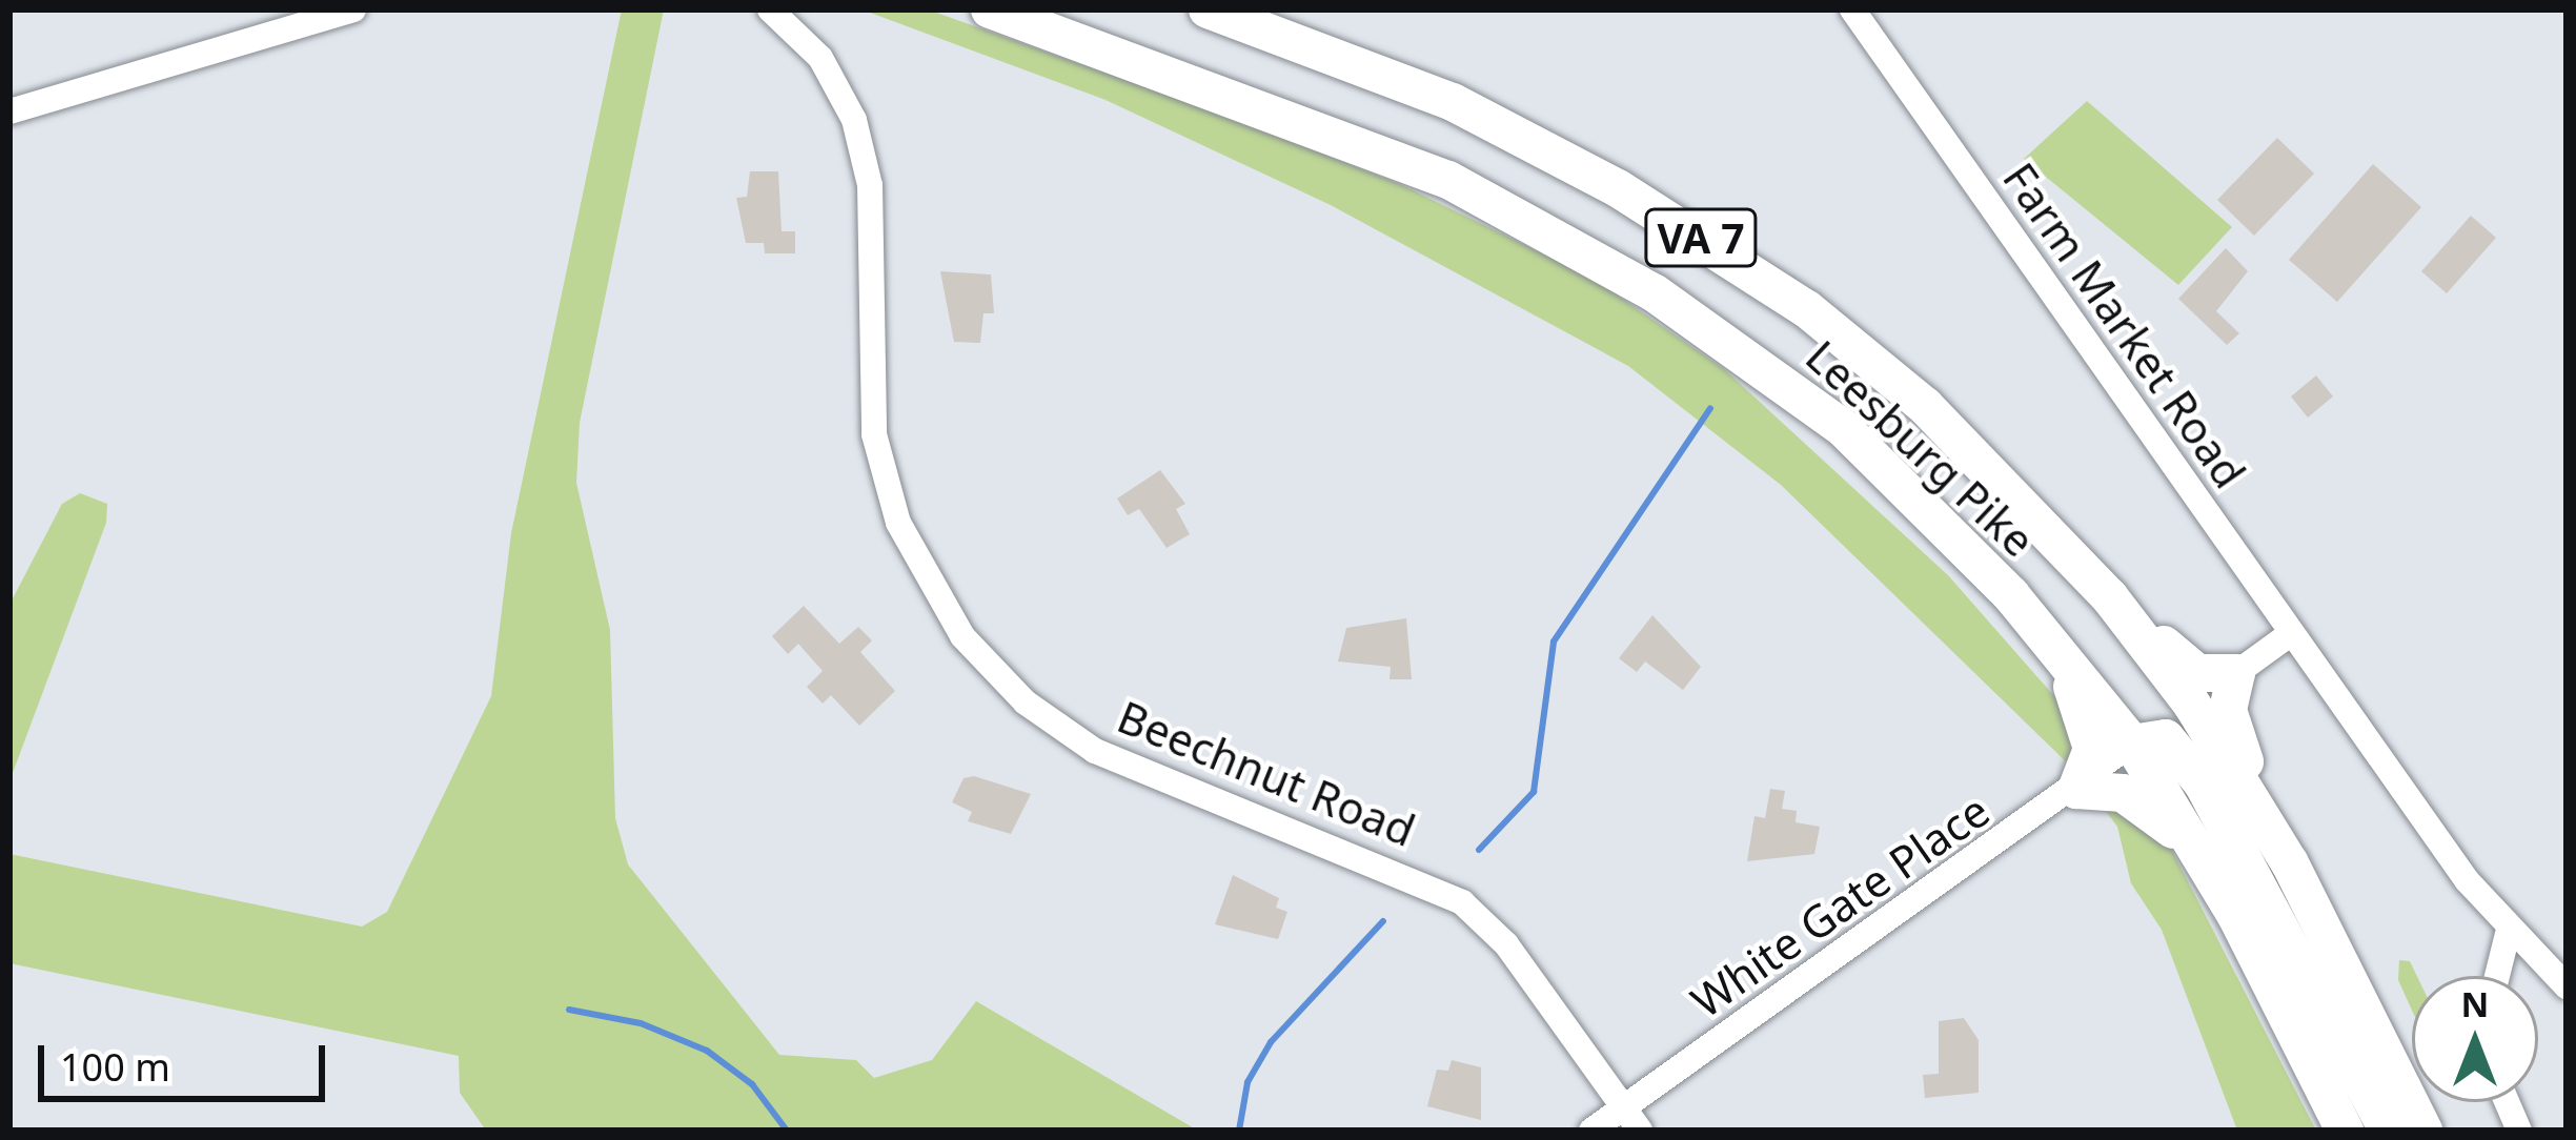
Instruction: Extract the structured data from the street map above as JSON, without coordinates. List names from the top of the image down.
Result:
{
  "streets": {
    "highway": ["VA 7", "Leesburg Pike"],
    "street": ["Farm Market Road", "Beechnut Road", "White Gate Place"]
  },
  "crossings": [
    ["Leesburg Pike", "White Gate Place"],
    ["Beechnut Road", "White Gate Place"]
  ],
  "scale_bar": "100 m",
  "north": "top"
}
